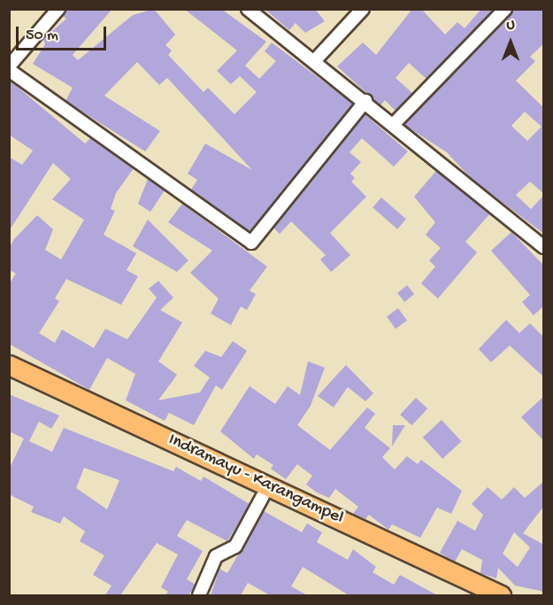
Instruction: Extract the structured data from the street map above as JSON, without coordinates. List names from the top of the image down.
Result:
{
  "streets": {
    "main road": ["Indramayu - Karangampel"]
  },
  "scale_bar": "50 m",
  "north": "top"
}
